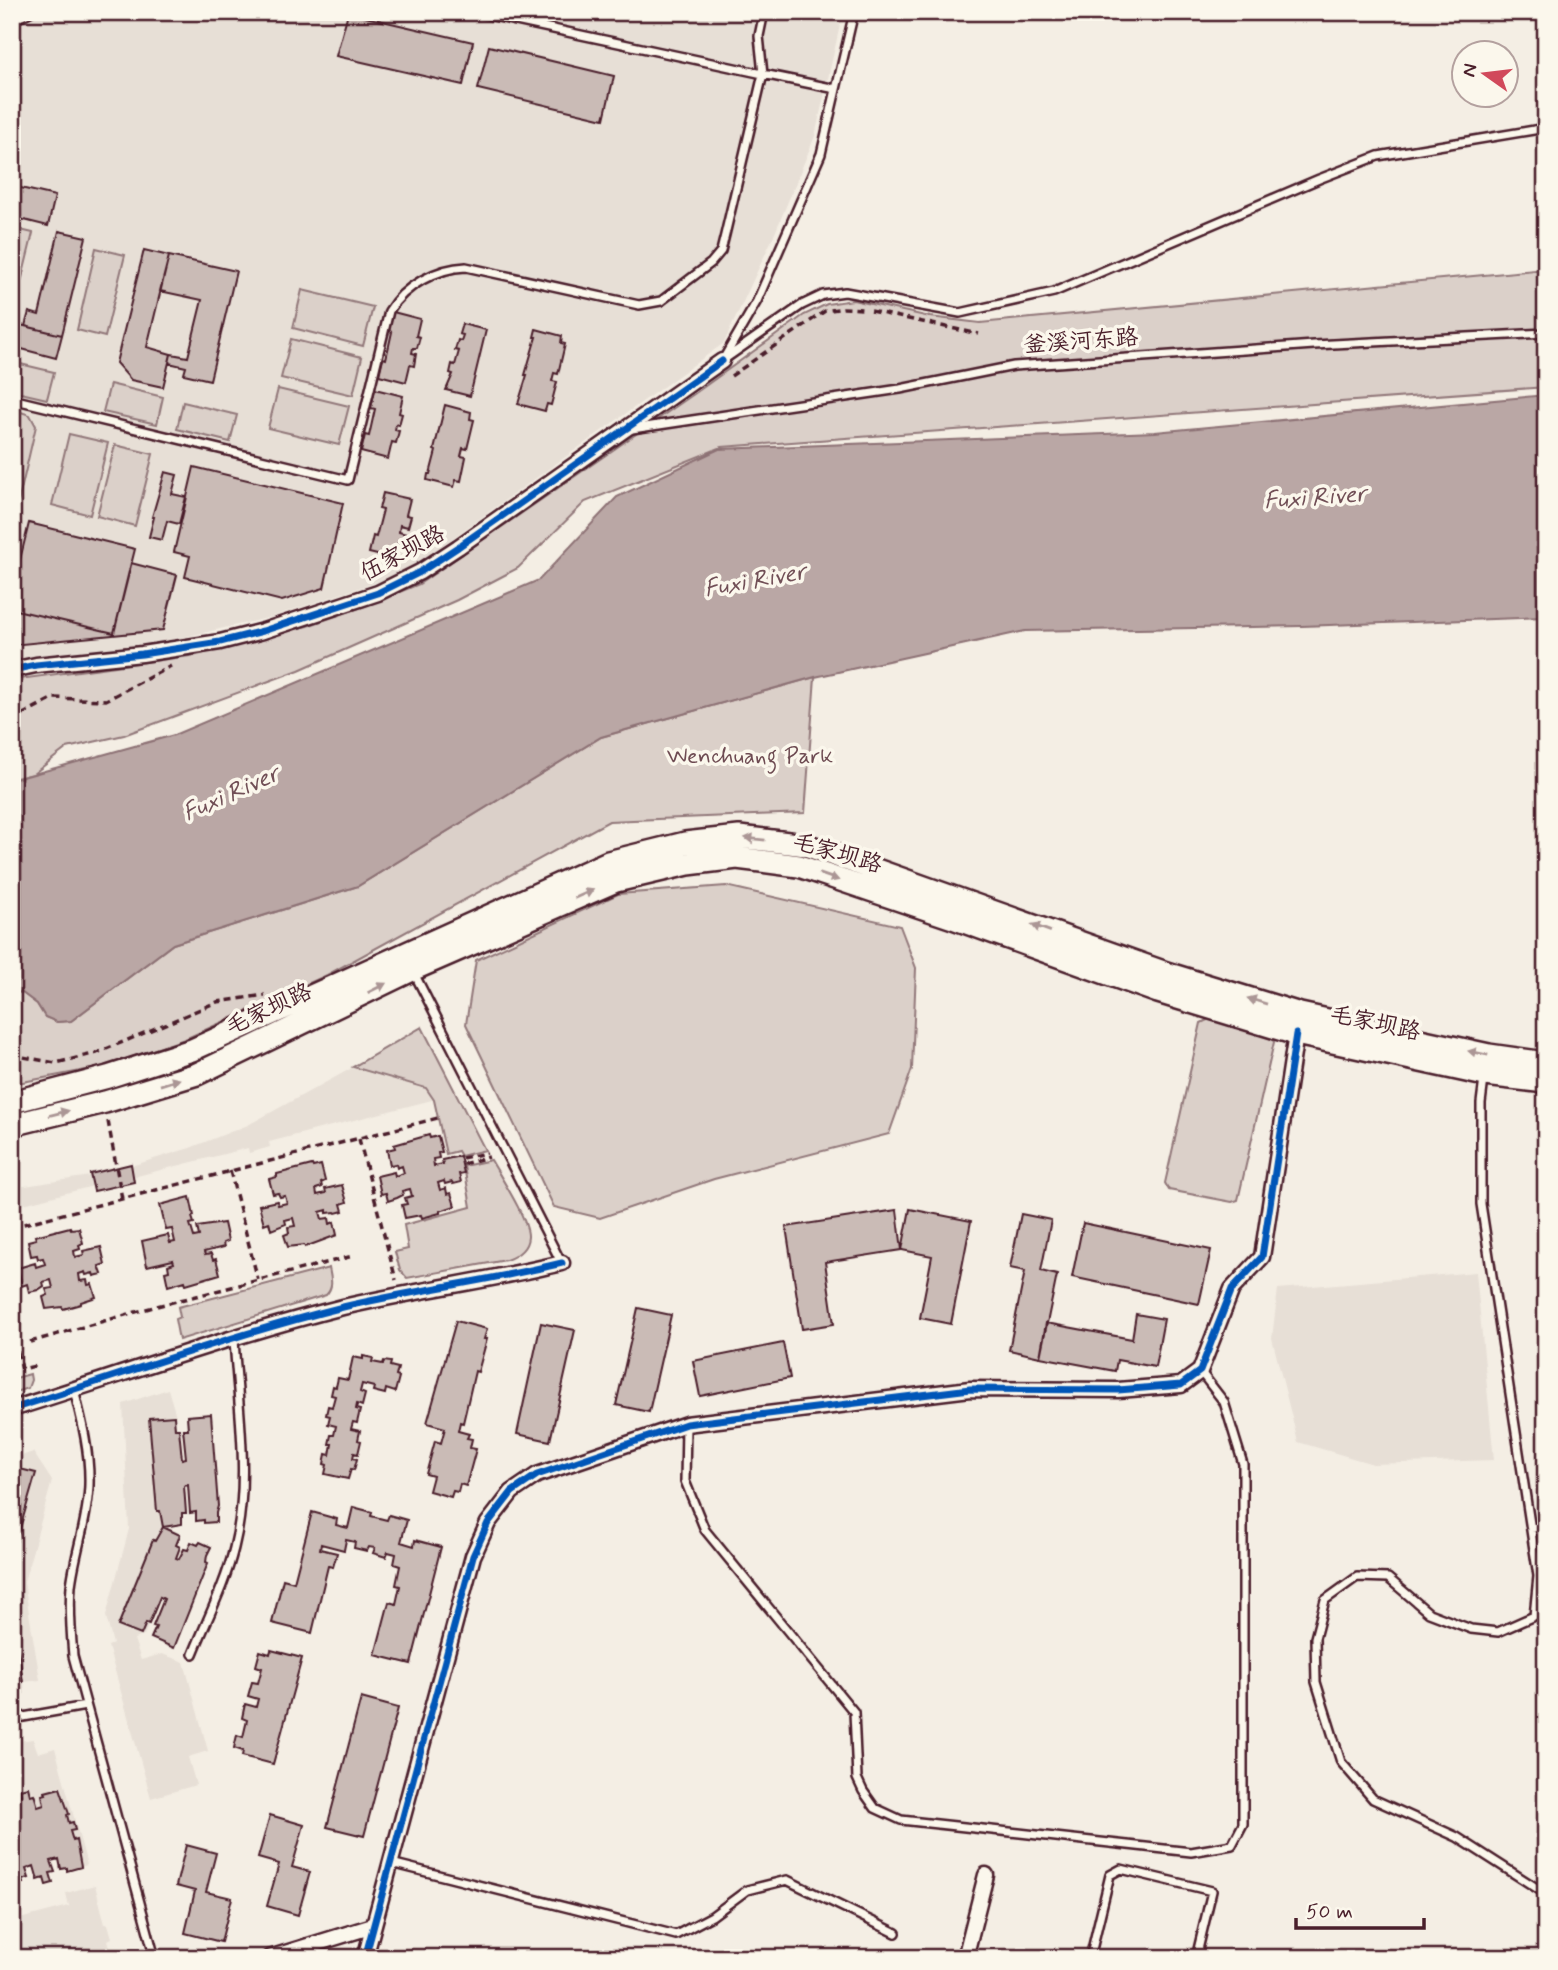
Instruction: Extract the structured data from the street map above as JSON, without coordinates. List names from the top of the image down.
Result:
{
  "streets": {
    "main road": ["毛家坝路"],
    "street": ["伍家坝路"],
    "lane": ["釜溪河东路"]
  },
  "crossings": [
    ["釜溪河东路", "伍家坝路"]
  ],
  "water": ["Fuxi River"],
  "parks": ["Wenchuang Park"],
  "scale_bar": "50 m",
  "north": "left"
}
